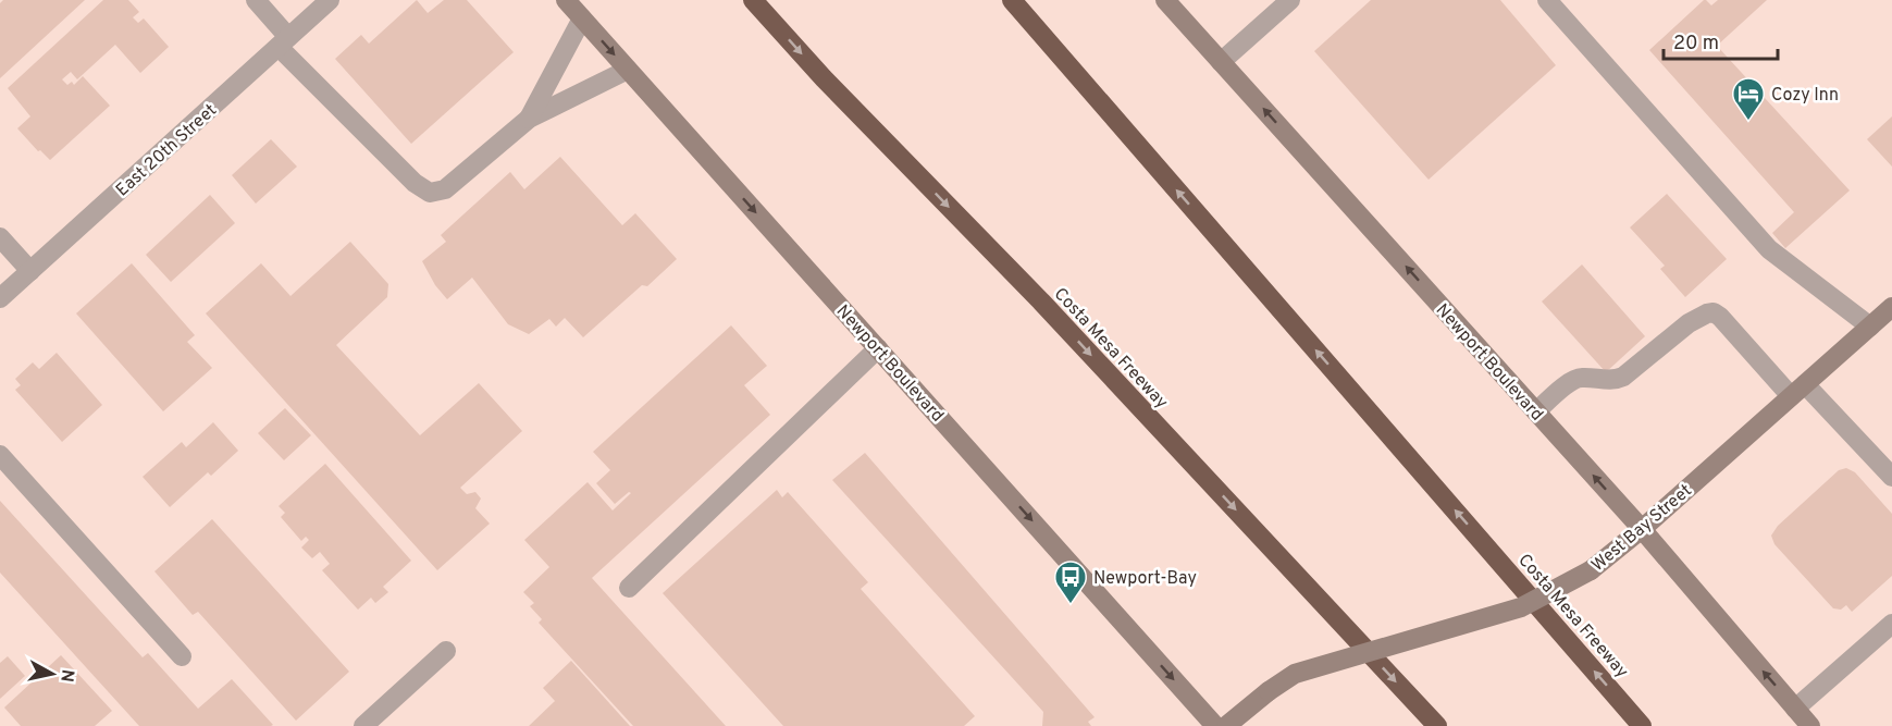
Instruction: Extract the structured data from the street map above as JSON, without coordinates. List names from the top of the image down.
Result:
{
  "streets": {
    "highway": ["Costa Mesa Freeway"],
    "main road": ["Newport Boulevard", "West Bay Street"],
    "street": ["East 20th Street"]
  },
  "crossings": [
    ["Newport Boulevard", "West Bay Street"]
  ],
  "places": {
    "hotel": ["Cozy Inn"],
    "bus stop": ["Newport-Bay"]
  },
  "scale_bar": "20 m",
  "north": "right"
}
